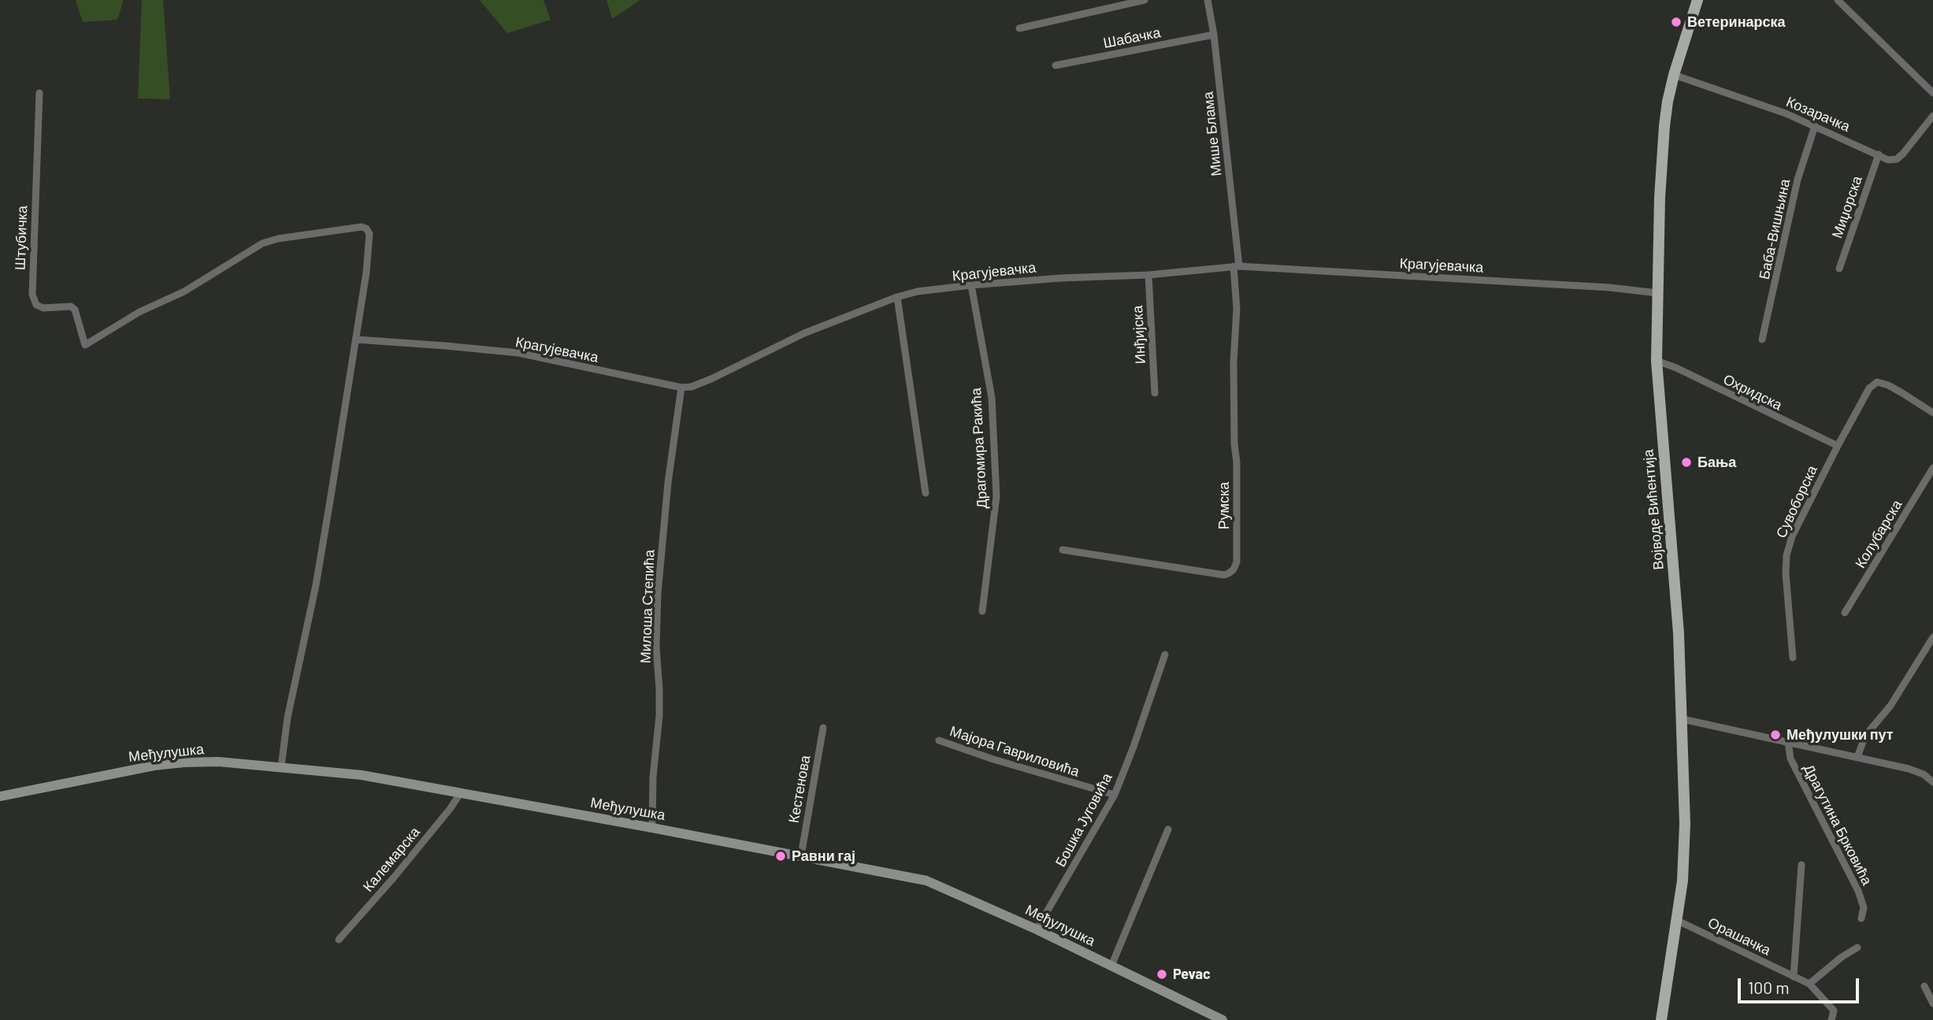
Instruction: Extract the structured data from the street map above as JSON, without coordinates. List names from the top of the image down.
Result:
{
  "streets": {
    "main road": ["Војводе Вићентија"],
    "street": [
      "Шабачка",
      "Козарачка",
      "Мише Блама",
      "Миџорска",
      "Баба-Вишњина",
      "Штубичка",
      "Крагујевачка",
      "Инђијска",
      "Охридска",
      "Драгомира Ракића",
      "Сувоборска",
      "Румска",
      "Колубарска",
      "Милоша Степића",
      "Мајора Гавриловића",
      "Међулушка",
      "Кестенова",
      "Бошка Југовића",
      "Драгутина Брковића",
      "Калемарска",
      "Орашачка"
    ]
  },
  "crossings": [
    ["Шабачка", "Мише Блама"],
    ["Козарачка", "Миџорска"],
    ["Козарачка", "Баба-Вишњина"],
    ["Козарачка", "Војводе Вићентија"],
    ["Мише Блама", "Крагујевачка"],
    ["Мише Блама", "Румска"],
    ["Штубичка", "Крагујевачка"],
    ["Крагујевачка", "Инђијска"],
    ["Крагујевачка", "Драгомира Ракића"],
    ["Крагујевачка", "Румска"],
    ["Крагујевачка", "Војводе Вићентија"],
    ["Крагујевачка", "Милоша Степића"],
    ["Охридска", "Сувоборска"],
    ["Охридска", "Војводе Вићентија"],
    ["Војводе Вићентија", "Орашачка"],
    ["Милоша Степића", "Међулушка"],
    ["Мајора Гавриловића", "Бошка Југовића"],
    ["Међулушка", "Кестенова"],
    ["Међулушка", "Бошка Југовића"],
    ["Међулушка", "Калемарска"]
  ],
  "places": [
    "Ветеринарска",
    "Бања",
    "Међулушки пут",
    "Равни гај",
    "Pevac"
  ],
  "scale_bar": "100 m"
}
